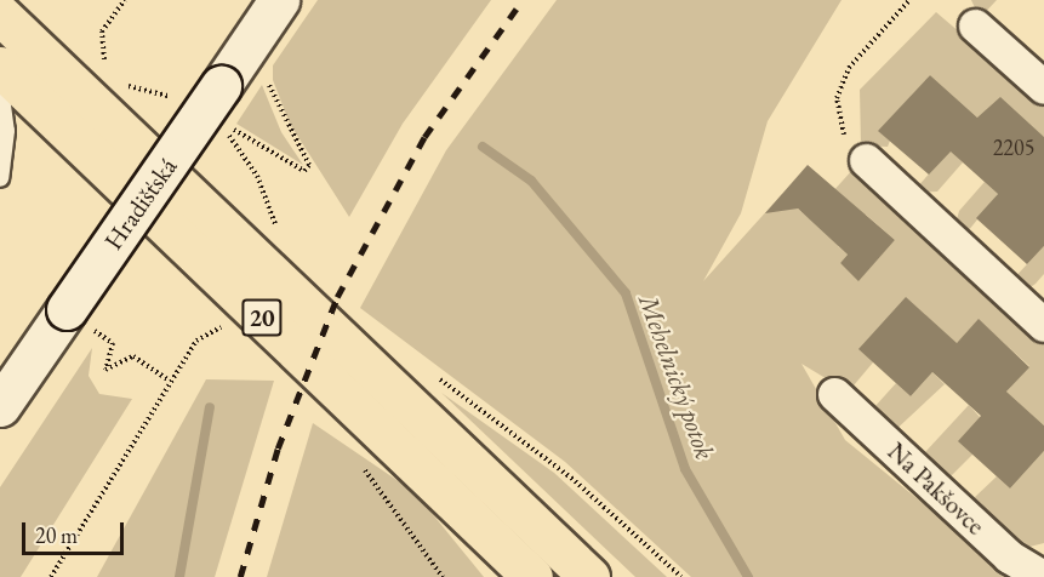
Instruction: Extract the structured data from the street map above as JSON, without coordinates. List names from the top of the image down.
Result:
{
  "streets": {
    "highway": ["20"],
    "street": ["Hradišťská", "Na Pakšovce"]
  },
  "water": ["Mehelnický potok"],
  "house_numbers": ["2205"],
  "scale_bar": "20 m"
}
